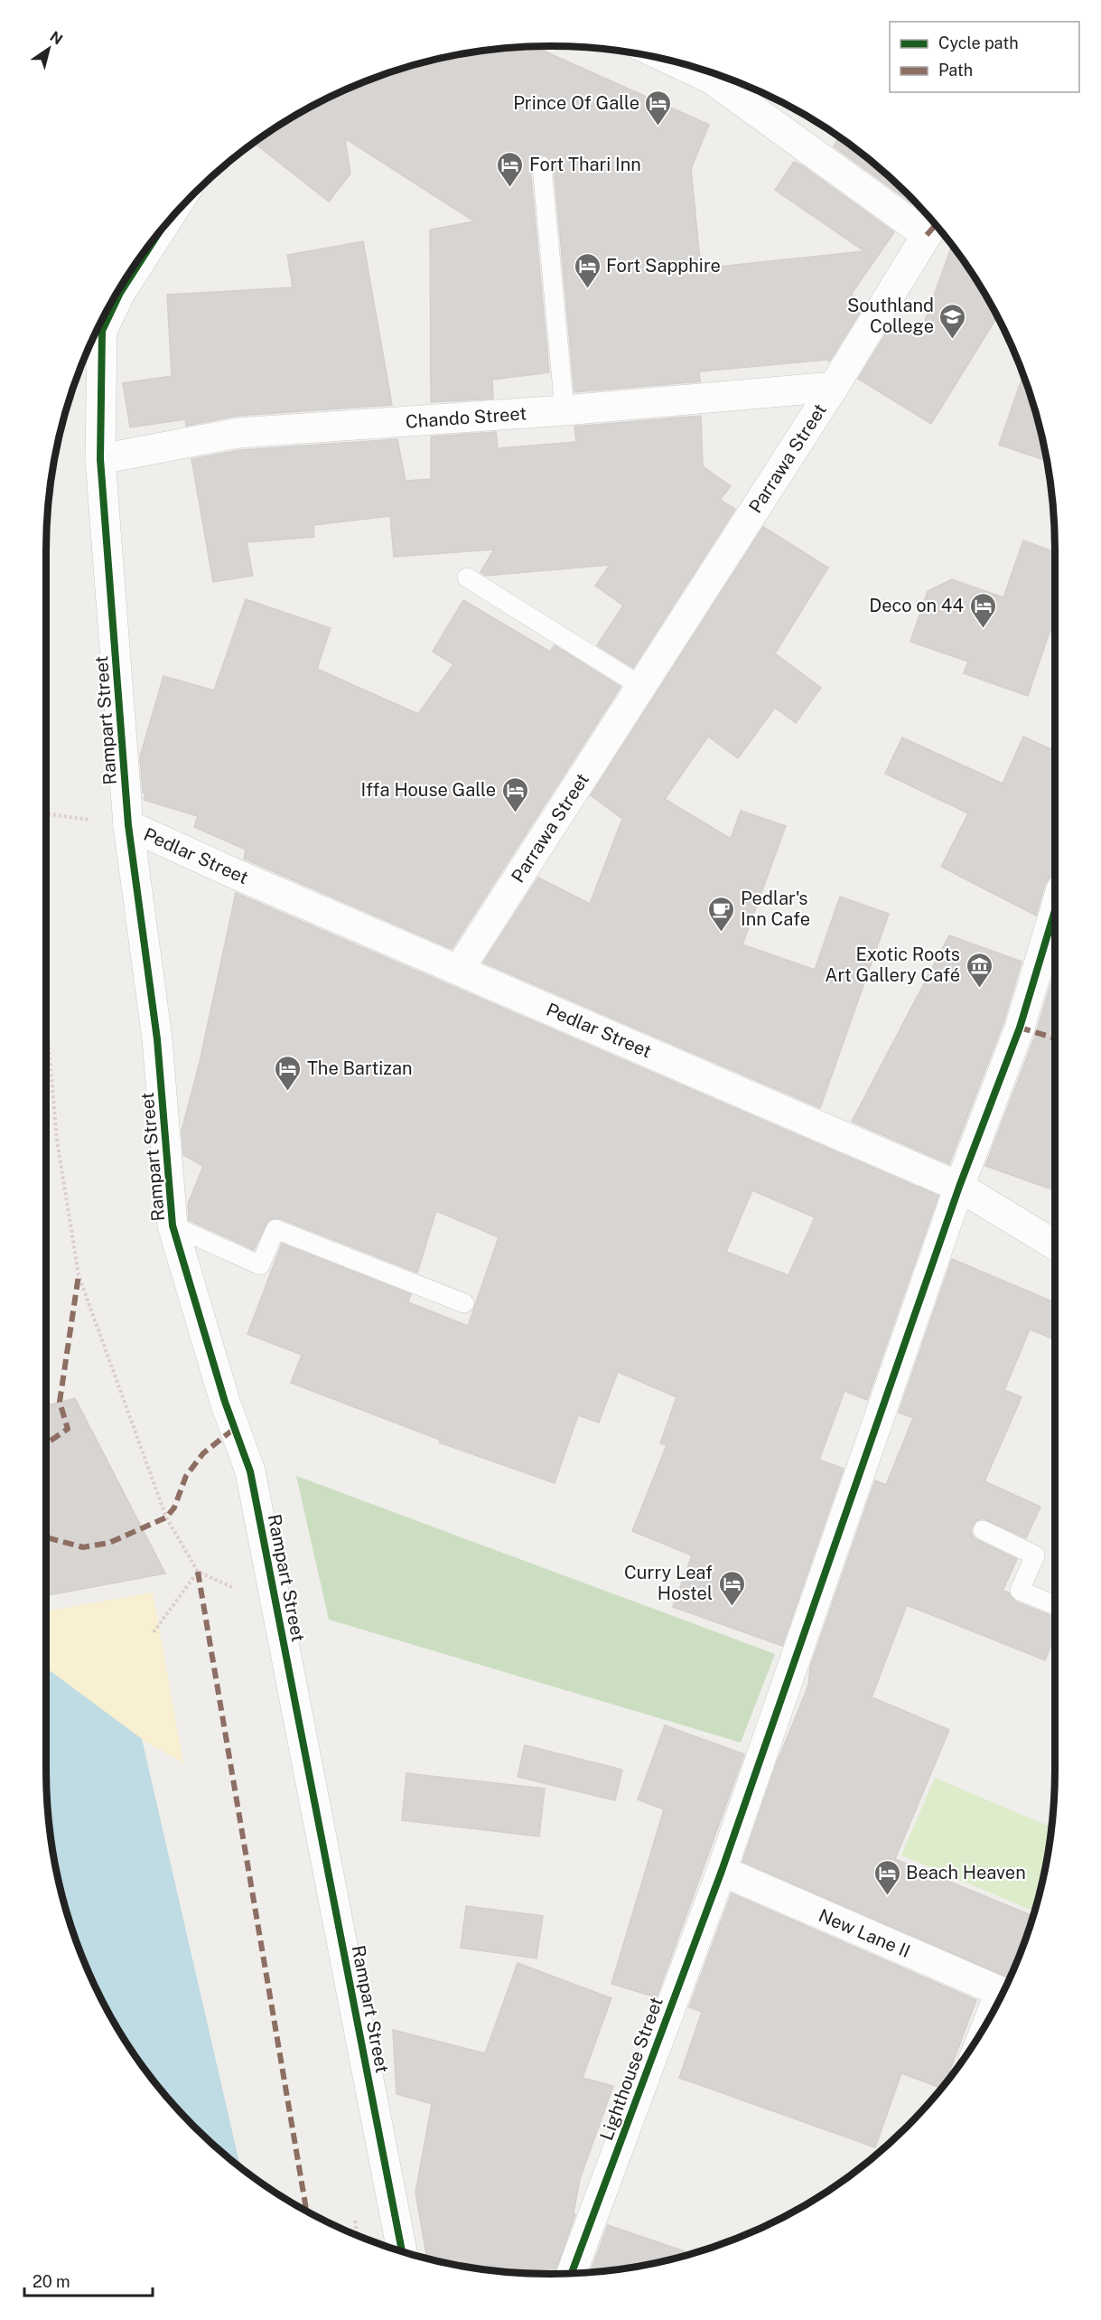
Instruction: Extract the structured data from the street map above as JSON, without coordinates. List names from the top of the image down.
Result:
{
  "streets": {
    "street": [
      "Chando Street",
      "Parrawa Street",
      "Rampart Street",
      "Pedlar Street",
      "New Lane II",
      "Lighthouse Street"
    ]
  },
  "crossings": [
    ["Chando Street", "Parrawa Street"],
    ["Chando Street", "Rampart Street"],
    ["Parrawa Street", "Pedlar Street"],
    ["Rampart Street", "Pedlar Street"],
    ["Pedlar Street", "Lighthouse Street"],
    ["New Lane II", "Lighthouse Street"]
  ],
  "places": {
    "hotel": [
      "Prince Of Galle",
      "Fort Thari Inn",
      "Fort Sapphire",
      "Deco on 44",
      "Iffa House Galle",
      "The Bartizan",
      "Curry Leaf Hostel",
      "Beach Heaven"
    ],
    "school or university": ["Southland College"],
    "cafe": ["Pedlar's Inn Cafe"],
    "museum": ["Exotic Roots Art Gallery Café"]
  },
  "legend": ["Cycle path", "Path"],
  "scale_bar": "20 m",
  "north": "top right"
}
